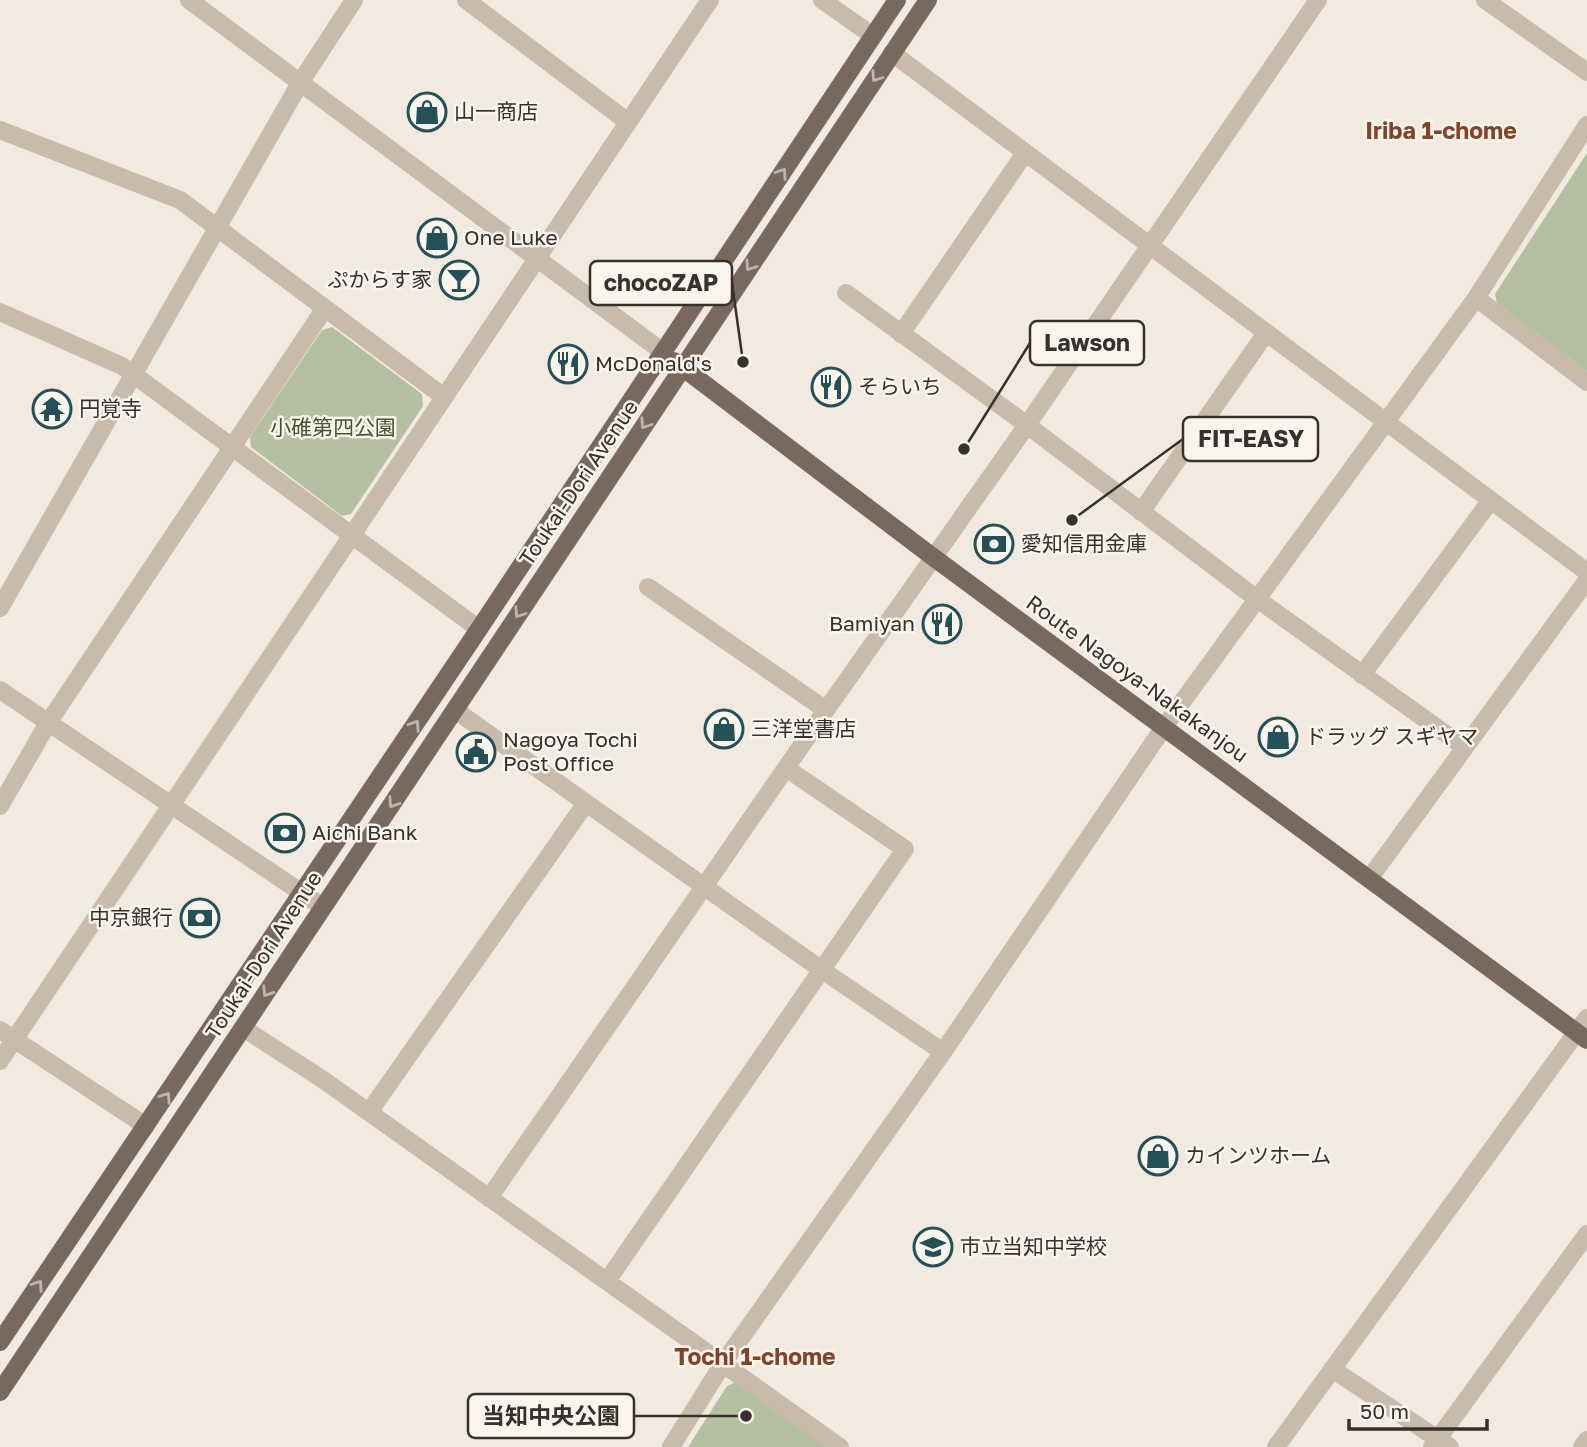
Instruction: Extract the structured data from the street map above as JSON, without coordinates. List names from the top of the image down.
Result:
{
  "streets": {
    "main road": ["Toukai-Dori Avenue", "Route Nagoya-Nakakanjou"]
  },
  "crossings": [
    ["Toukai-Dori Avenue", "Route Nagoya-Nakakanjou"]
  ],
  "districts": ["Iriba 1-chome", "Tochi 1-chome"],
  "parks": ["小碓第四公園"],
  "places": {
    "shop": [
      "山一商店",
      "One Luke",
      "三洋堂書店",
      "ドラッグ スギヤマ",
      "カインツホーム"
    ],
    "bar": ["ぷからす家"],
    "other": [
      "chocoZAP",
      "Lawson",
      "FIT-EASY",
      "当知中央公園"
    ],
    "restaurant": ["McDonald's", "そらいち", "Bamiyan"],
    "temple": ["円覚寺"],
    "bank": ["愛知信用金庫", "Aichi Bank", "中京銀行"],
    "public building": ["Nagoya Tochi Post Office"],
    "school or university": ["市立当知中学校"]
  },
  "scale_bar": "50 m"
}
